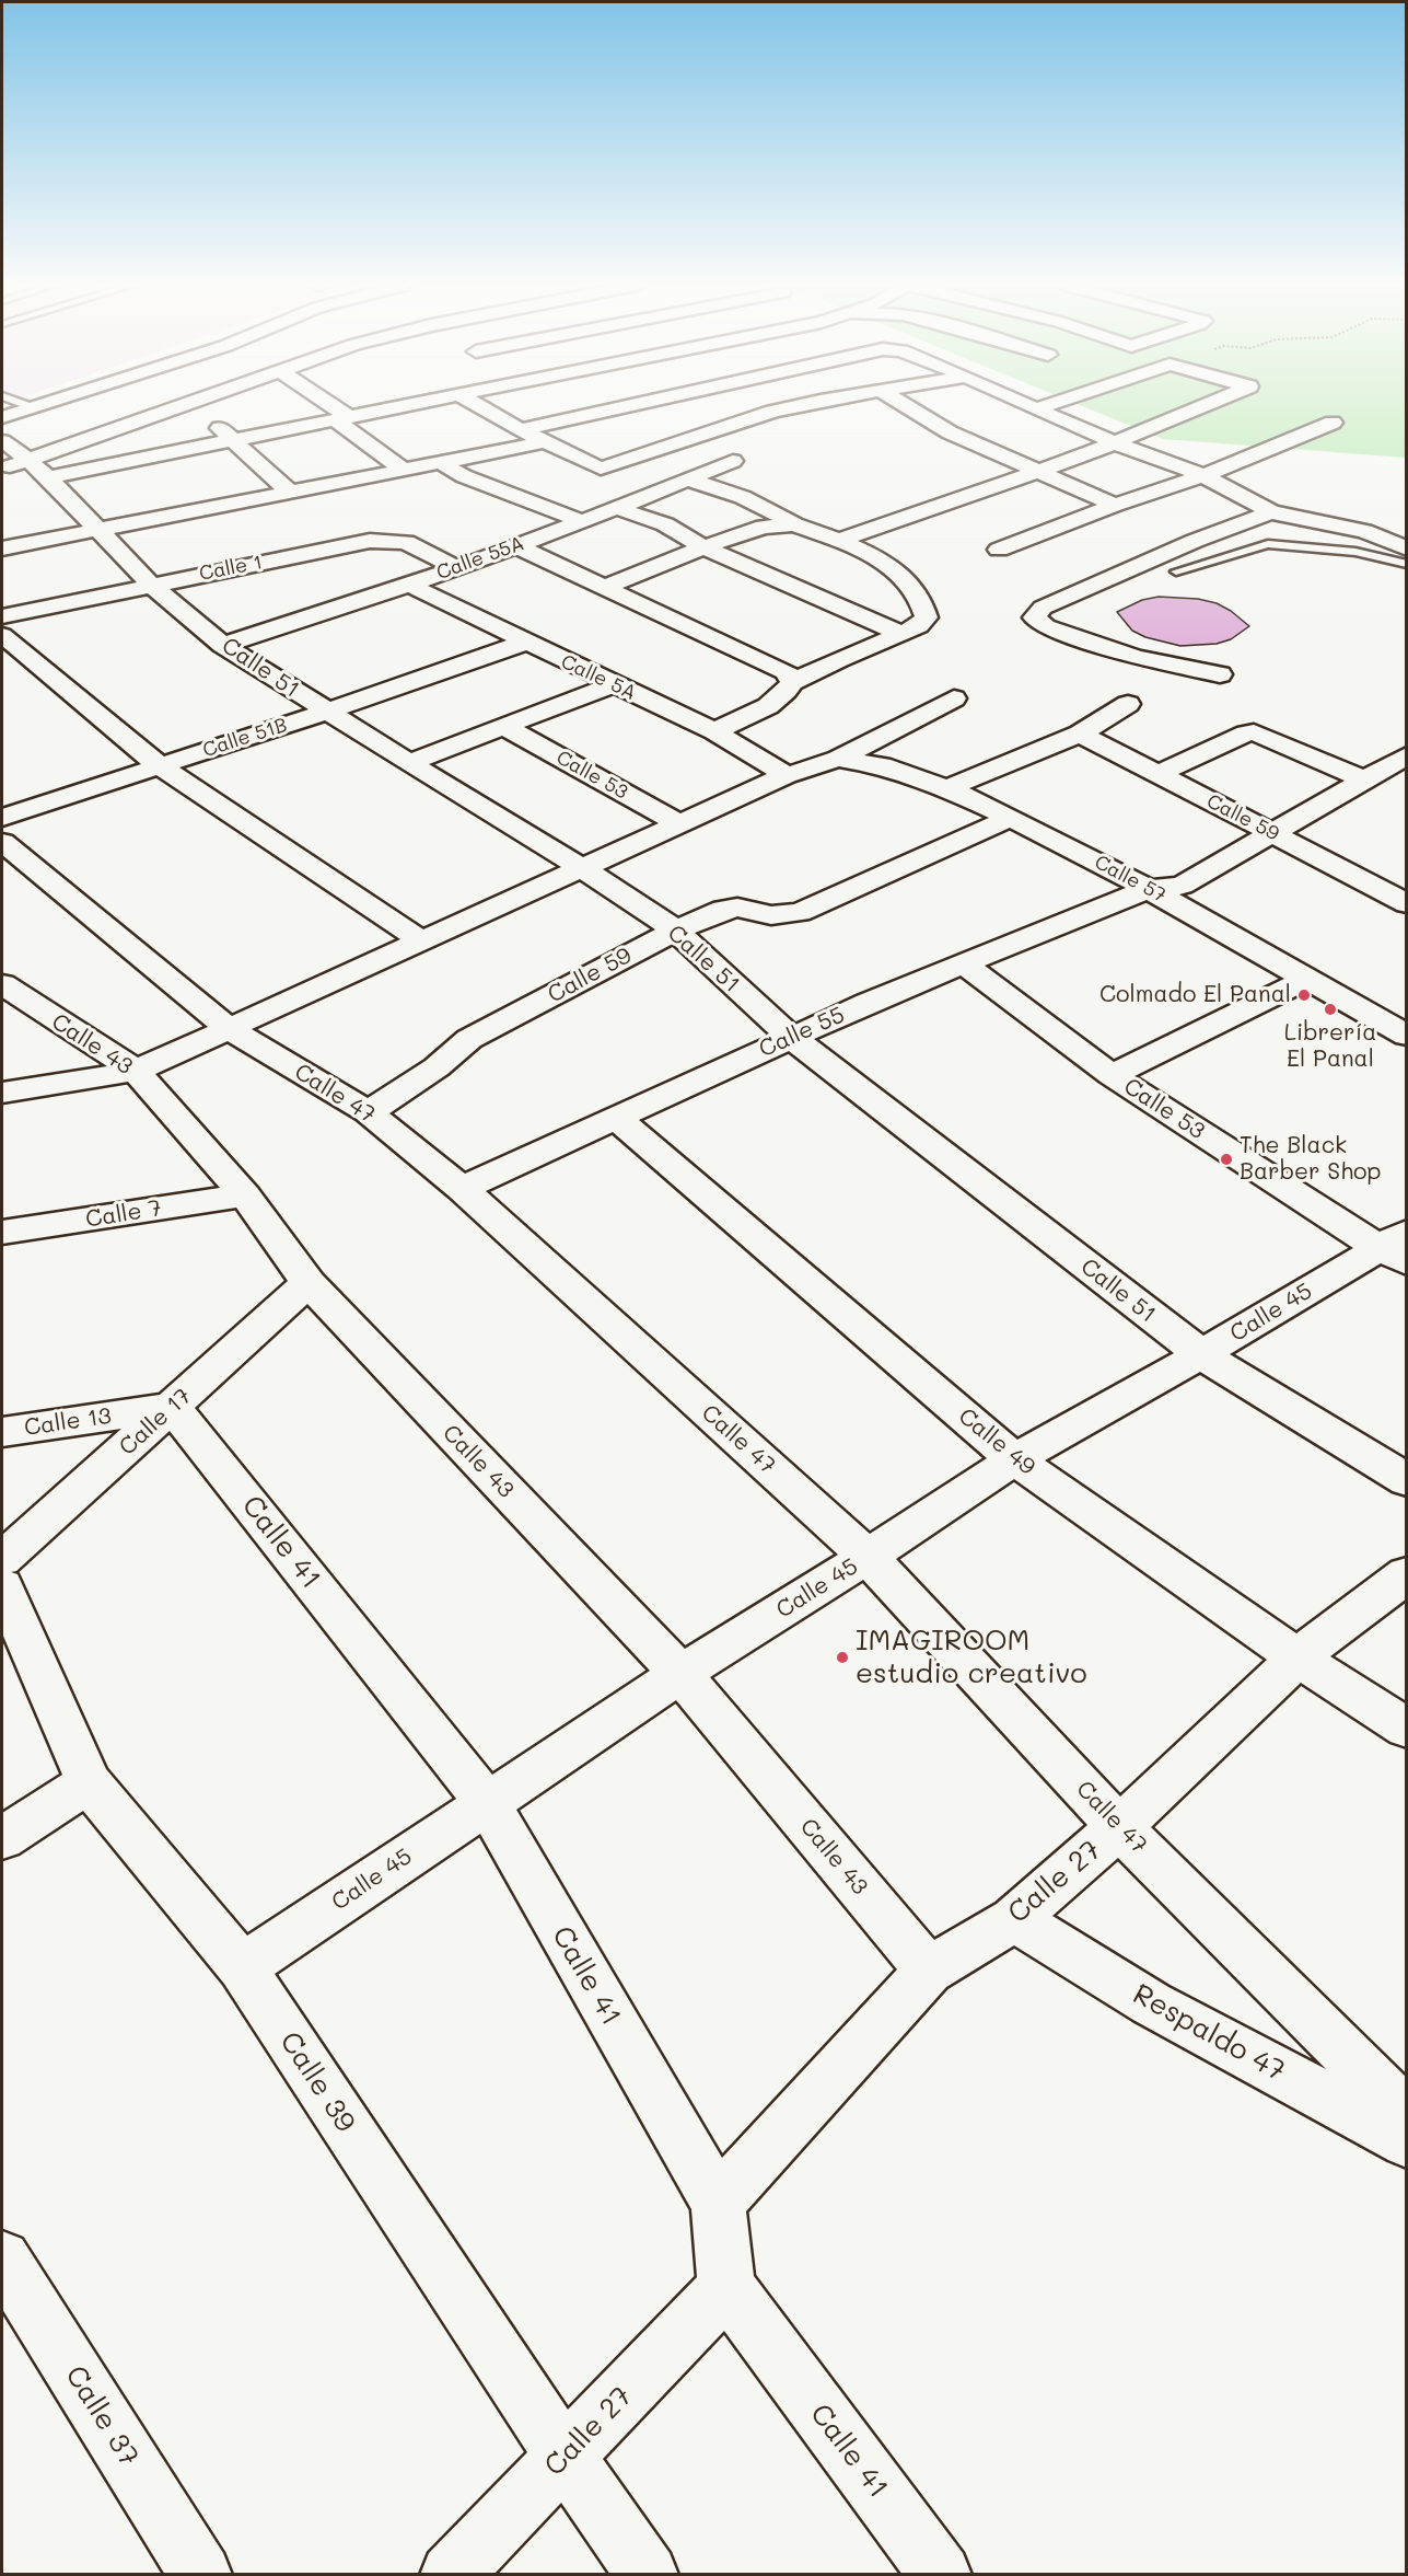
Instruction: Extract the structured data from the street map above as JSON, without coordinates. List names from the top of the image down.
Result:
{
  "streets": {
    "street": [
      "Calle 55A",
      "Calle 1",
      "Calle 51",
      "Calle 5A",
      "Calle 51B",
      "Calle 53",
      "Calle 59",
      "Calle 57",
      "Calle 55",
      "Calle 43",
      "Calle 47",
      "Calle 7",
      "Calle 45",
      "Calle 13",
      "Calle 17",
      "Calle 49",
      "Calle 41",
      "Calle 27",
      "Respaldo 47",
      "Calle 39",
      "Calle 37"
    ]
  },
  "crossings": [
    ["Calle 55A", "Calle 1"],
    ["Calle 55A", "Calle 51"],
    ["Calle 55A", "Calle 5A"],
    ["Calle 1", "Calle 51"],
    ["Calle 51", "Calle 51B"],
    ["Calle 51", "Calle 59"],
    ["Calle 51", "Calle 55"],
    ["Calle 51", "Calle 45"],
    ["Calle 5A", "Calle 51B"],
    ["Calle 53", "Calle 55"],
    ["Calle 53", "Calle 45"],
    ["Calle 59", "Calle 57"],
    ["Calle 59", "Calle 55"],
    ["Calle 59", "Calle 47"],
    ["Calle 57", "Calle 55"],
    ["Calle 55", "Calle 47"],
    ["Calle 55", "Calle 49"],
    ["Calle 43", "Calle 7"],
    ["Calle 43", "Calle 45"],
    ["Calle 43", "Calle 17"],
    ["Calle 43", "Calle 27"],
    ["Calle 47", "Calle 45"],
    ["Calle 47", "Calle 27"],
    ["Calle 47", "Respaldo 47"],
    ["Calle 45", "Calle 49"],
    ["Calle 45", "Calle 41"],
    ["Calle 45", "Calle 39"],
    ["Calle 13", "Calle 17"],
    ["Calle 13", "Calle 41"],
    ["Calle 17", "Calle 41"],
    ["Calle 49", "Calle 27"],
    ["Calle 41", "Calle 27"],
    ["Calle 27", "Respaldo 47"],
    ["Calle 27", "Calle 39"]
  ],
  "places": [
    "Colmado El Panal",
    "Librería El Panal",
    "The Black Barber Shop",
    "IMAGIROOM estudio creativo"
  ]
}
